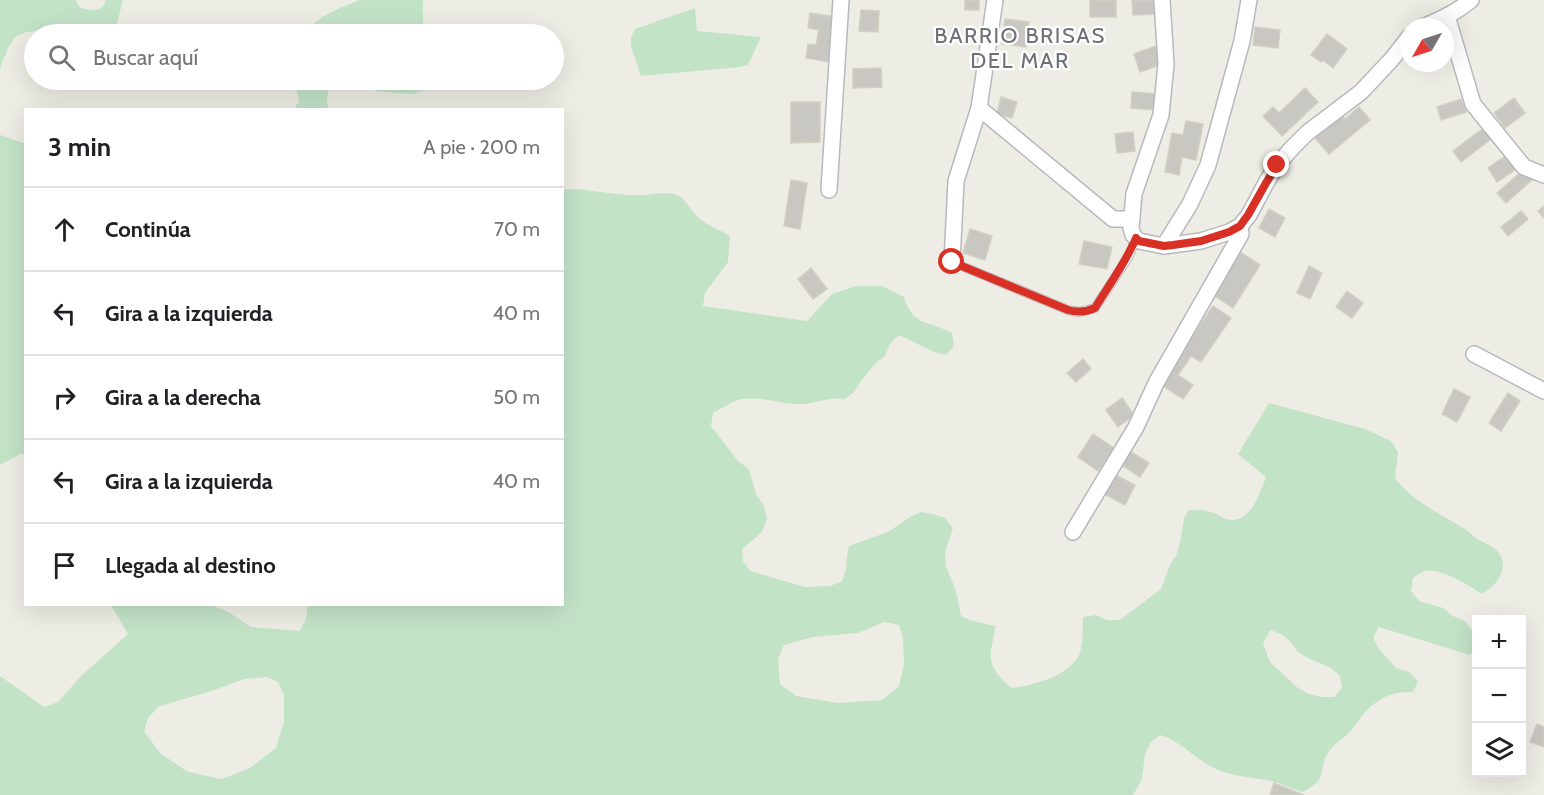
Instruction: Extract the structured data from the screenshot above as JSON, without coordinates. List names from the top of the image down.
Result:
{
  "districts": ["BARRIO BRISAS DEL MAR"],
  "north": "bottom left",
  "page": {
    "search": "Buscar aquí",
    "heading": ["3 min", "A pie · 200 m"],
    "list": [
      ["Continúa", "70 m"],
      ["Gira a la izquierda", "40 m"],
      ["Gira a la derecha", "50 m"],
      ["Gira a la izquierda", "40 m"],
      "Llegada al destino"
    ],
    "map_buttons": ["+", "−"]
  }
}
